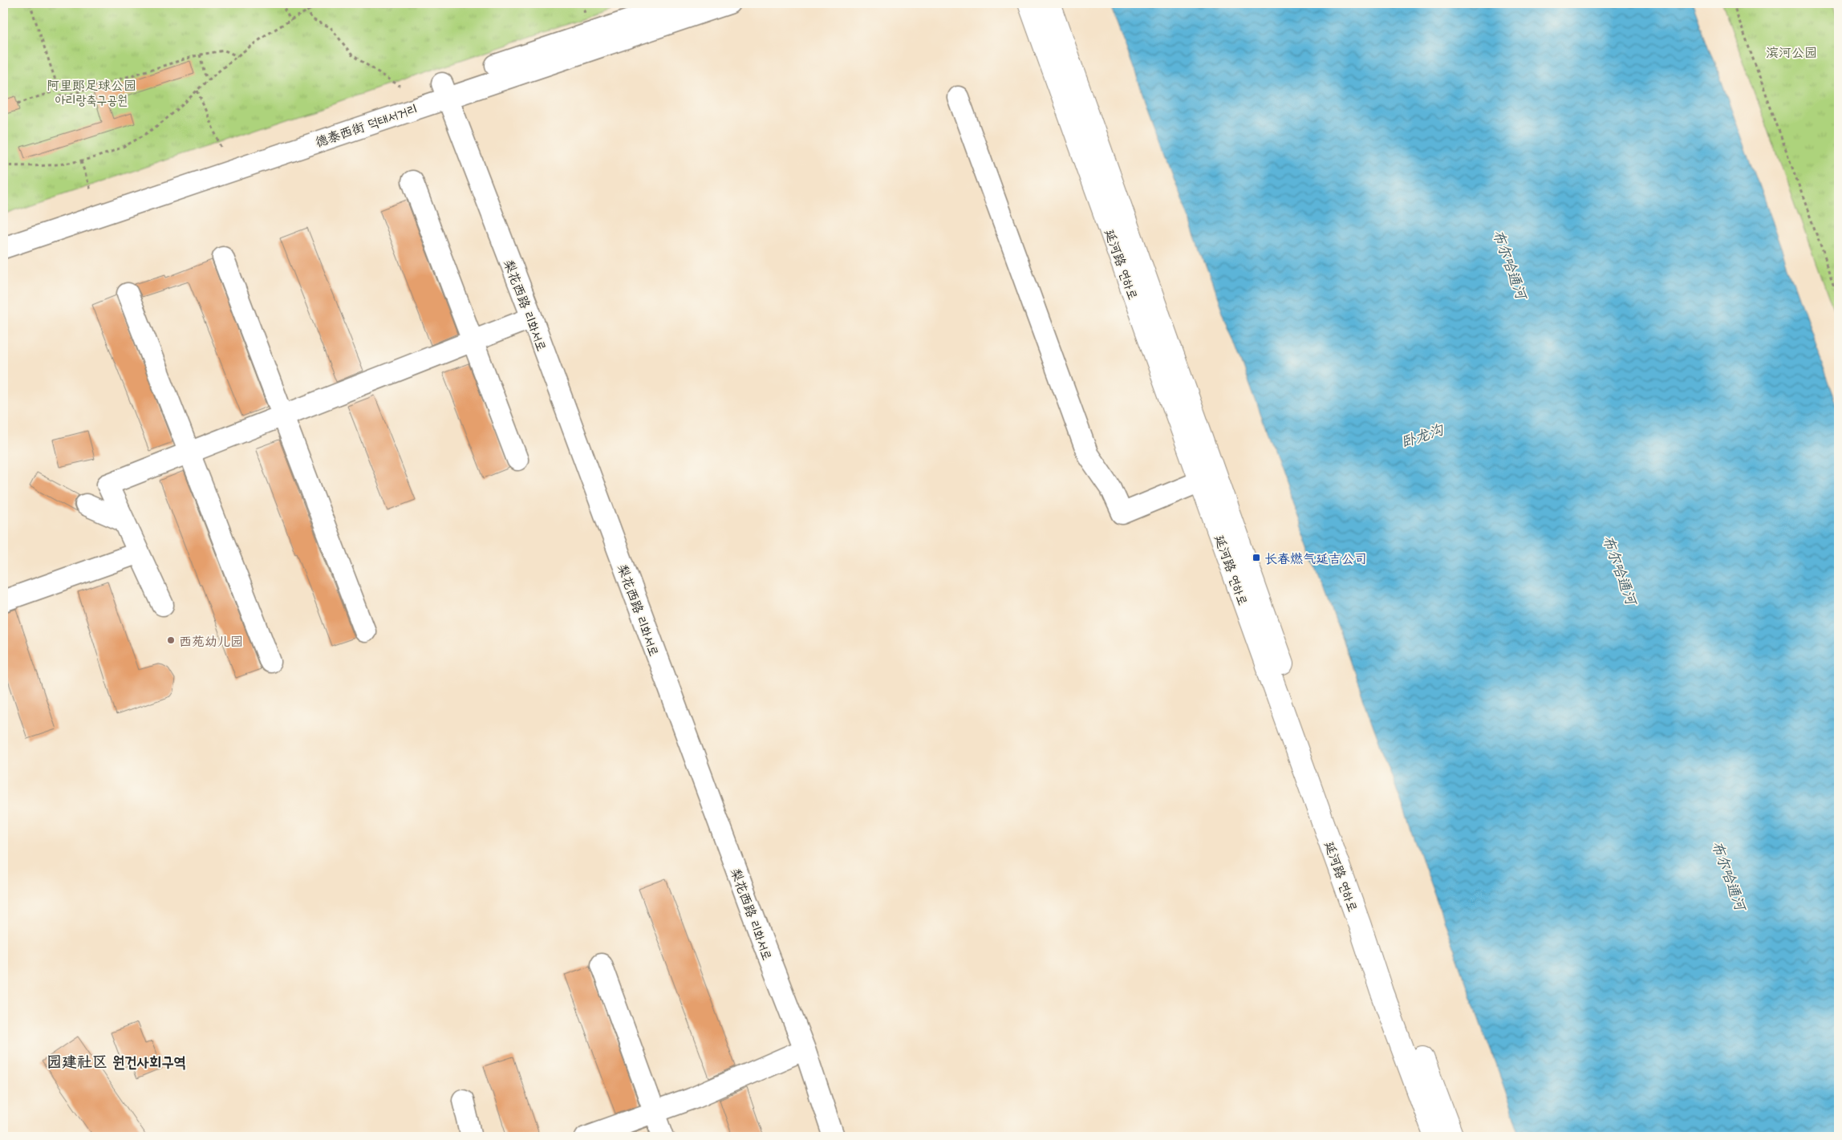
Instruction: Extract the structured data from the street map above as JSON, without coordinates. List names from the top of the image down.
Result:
{
  "streets": {
    "main road": ["延河路 연하로"],
    "street": ["德泰西街 덕태서거리", "梨花西路 리화서로"]
  },
  "crossings": [
    ["德泰西街 덕태서거리", "梨花西路 리화서로"]
  ],
  "districts": ["园建社区 원건사회구역"],
  "water": ["布尔哈通河", "卧龙沟"],
  "parks": ["滨河公园", "阿里郎足球公园 아리랑축구공원"],
  "places": {
    "transit": ["长春燃气延吉公司"],
    "other": ["西苑幼儿园"]
  }
}
